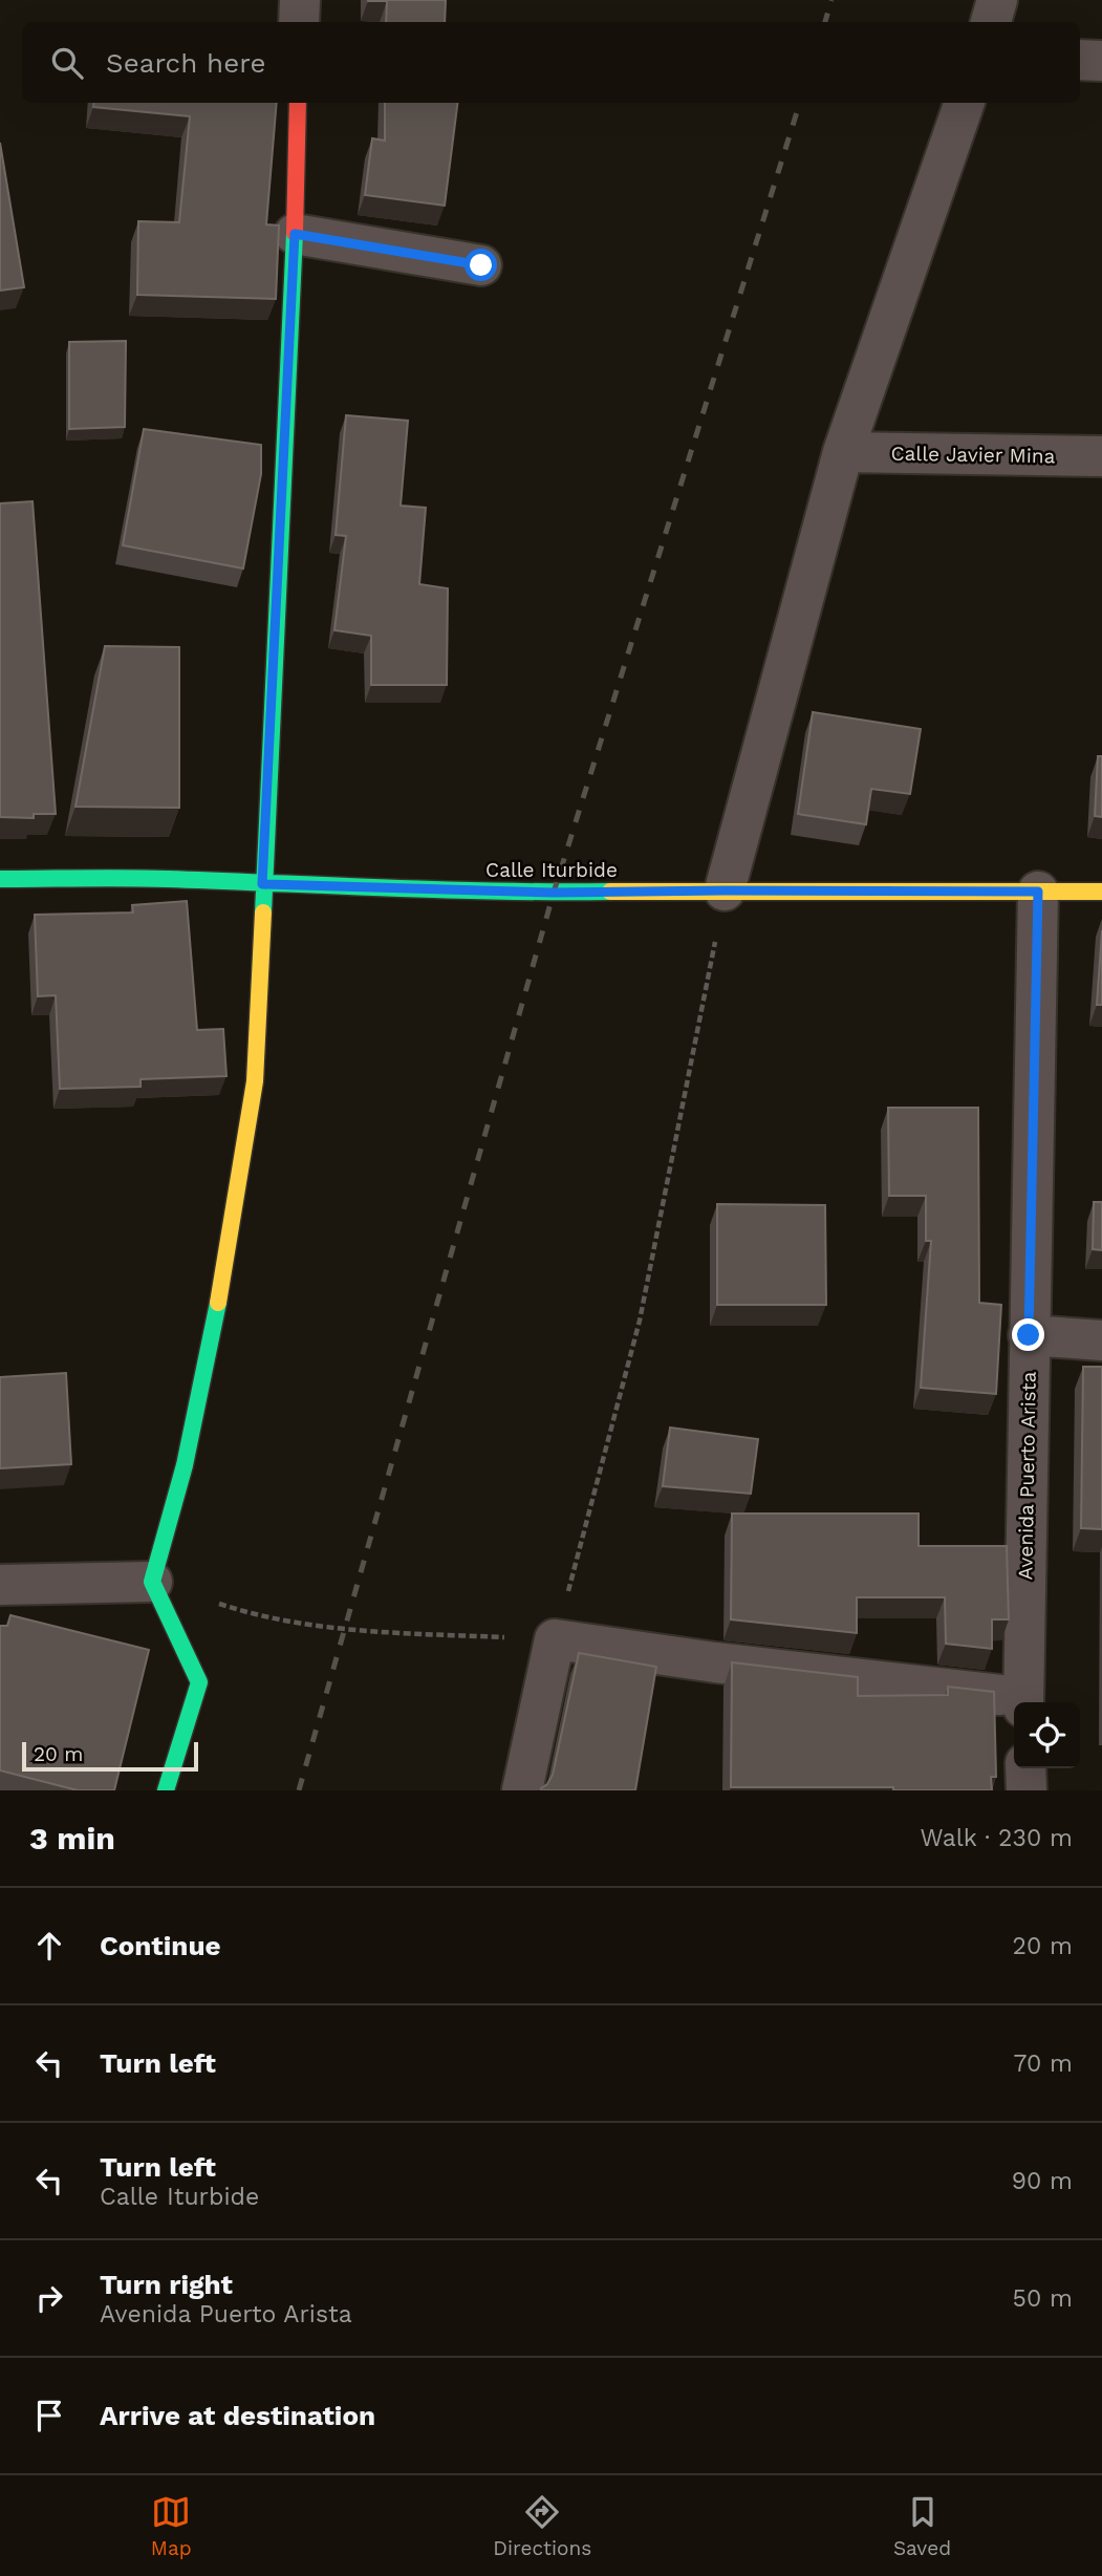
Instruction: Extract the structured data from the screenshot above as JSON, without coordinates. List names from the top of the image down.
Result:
{
  "streets": {
    "street": ["Calle Javier Mina", "Calle Iturbide", "Avenida Puerto Arista"]
  },
  "crossings": [
    ["Calle Iturbide", "Avenida Puerto Arista"]
  ],
  "scale_bar": "20 m",
  "page": {
    "search": "Search here",
    "scale": "20 m",
    "heading": ["3 min", "Walk · 230 m"],
    "list": [
      ["Continue", "20 m"],
      ["Turn left", "70 m"],
      ["Turn left", "Calle Iturbide", "90 m"],
      ["Turn right", "Avenida Puerto Arista", "50 m"],
      "Arrive at destination"
    ],
    "nav": ["Map", "Directions", "Saved"]
  }
}
